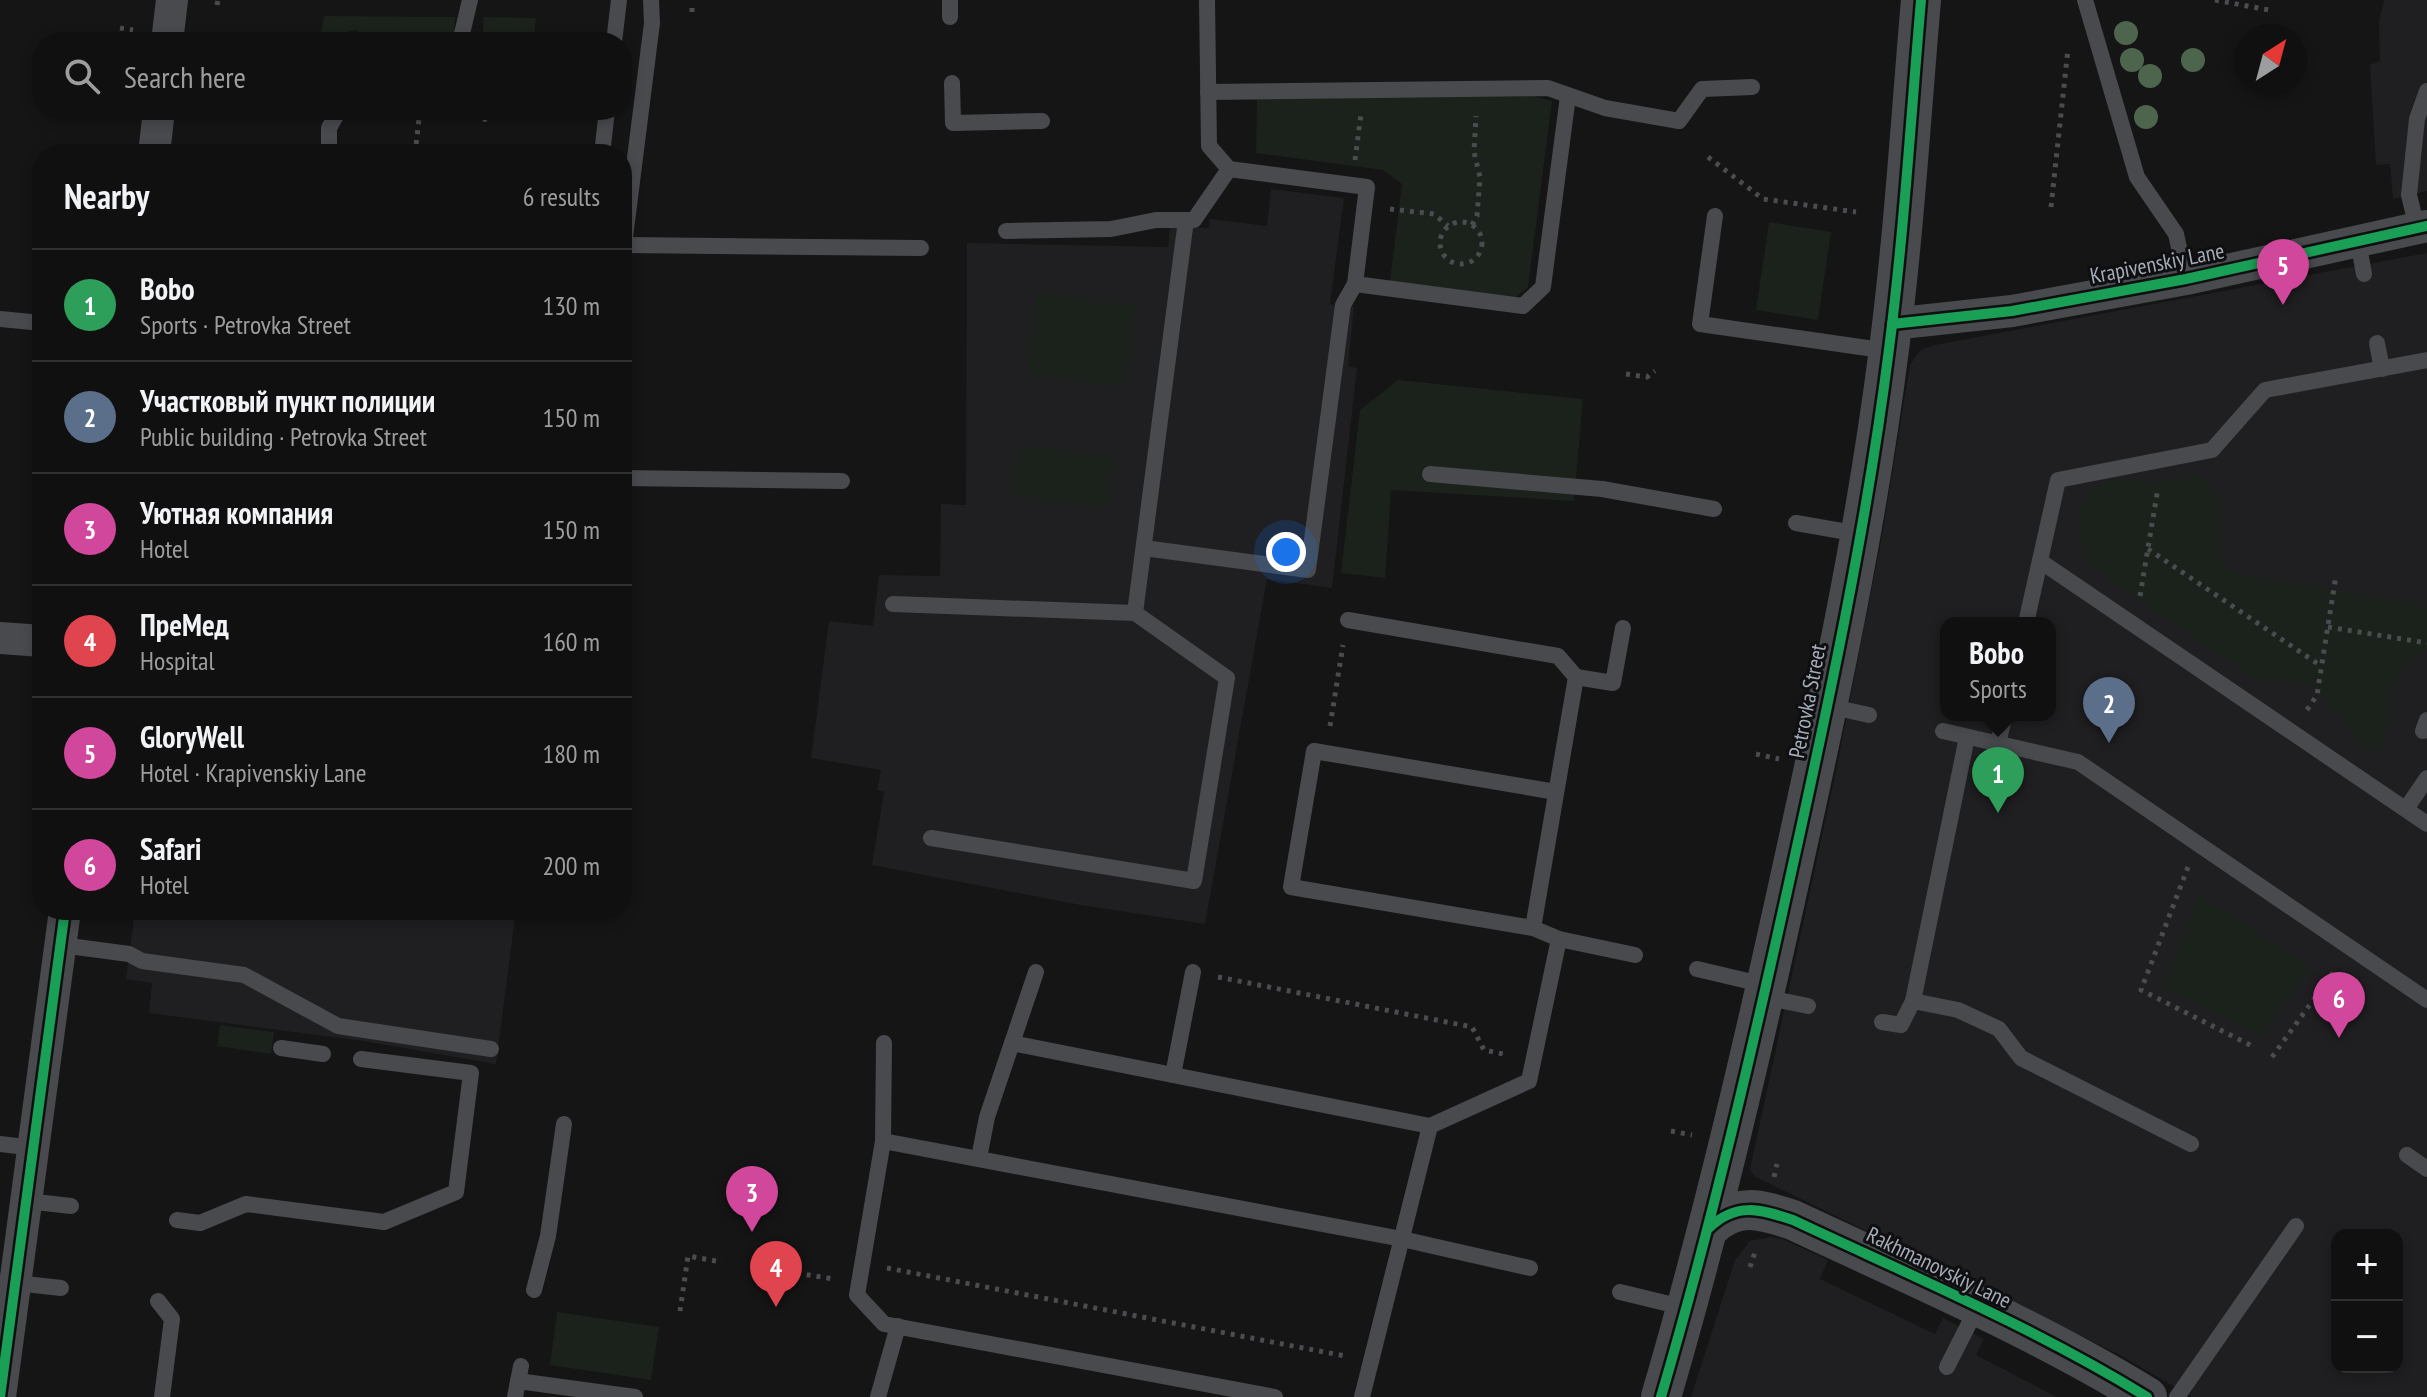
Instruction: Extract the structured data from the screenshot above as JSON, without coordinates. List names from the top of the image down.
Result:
{
  "streets": {
    "street": ["Krapivenskiy Lane", "Petrovka Street", "Rakhmanovskiy Lane"]
  },
  "crossings": [
    ["Krapivenskiy Lane", "Petrovka Street"],
    ["Petrovka Street", "Rakhmanovskiy Lane"]
  ],
  "north": "top right",
  "page": {
    "search": "Search here",
    "heading": ["Nearby", "6 results"],
    "pins": [
      "5",
      "2",
      "1",
      "6",
      "3",
      "4"
    ],
    "list": [
      {
        "mark": "1",
        "name": "Bobo",
        "note": "Sports · Petrovka Street",
        "value": "130 m"
      },
      {
        "mark": "2",
        "name": "Участковый пункт полиции",
        "note": "Public building · Petrovka Street",
        "value": "150 m"
      },
      {
        "mark": "3",
        "name": "Уютная компания",
        "note": "Hotel",
        "value": "150 m"
      },
      {
        "mark": "4",
        "name": "ПреМед",
        "note": "Hospital",
        "value": "160 m"
      },
      {
        "mark": "5",
        "name": "GloryWell",
        "note": "Hotel · Krapivenskiy Lane",
        "value": "180 m"
      },
      {
        "mark": "6",
        "name": "Safari",
        "note": "Hotel",
        "value": "200 m"
      }
    ],
    "popup": ["Bobo", "Sports"],
    "map_buttons": ["+", "−"]
  }
}
